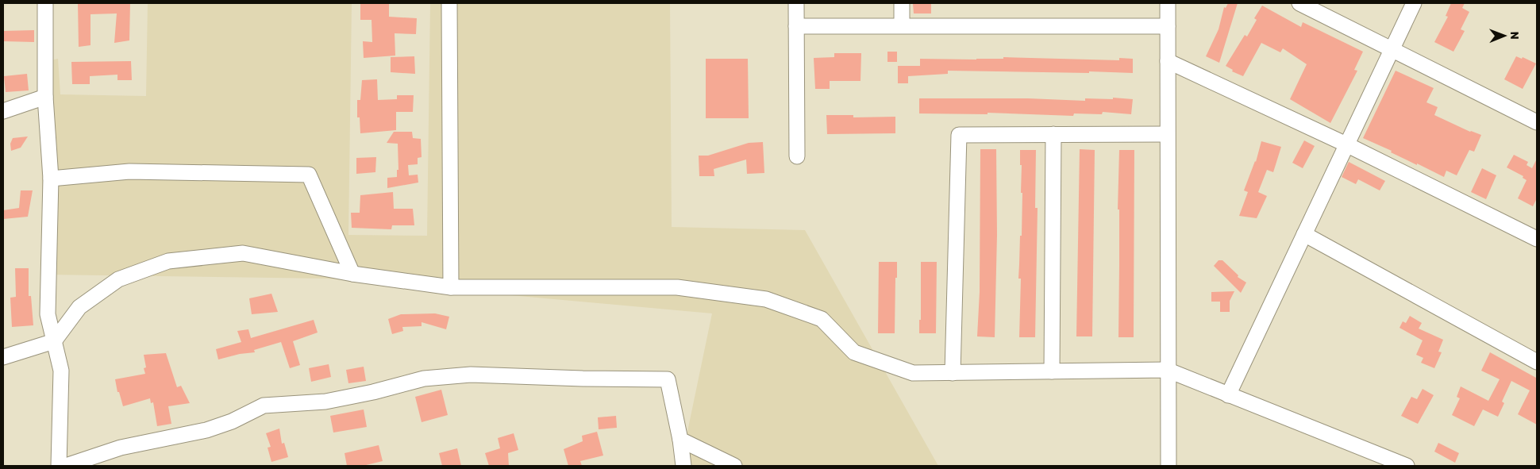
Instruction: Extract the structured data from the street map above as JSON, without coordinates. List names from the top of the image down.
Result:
{
  "north": "right"
}
